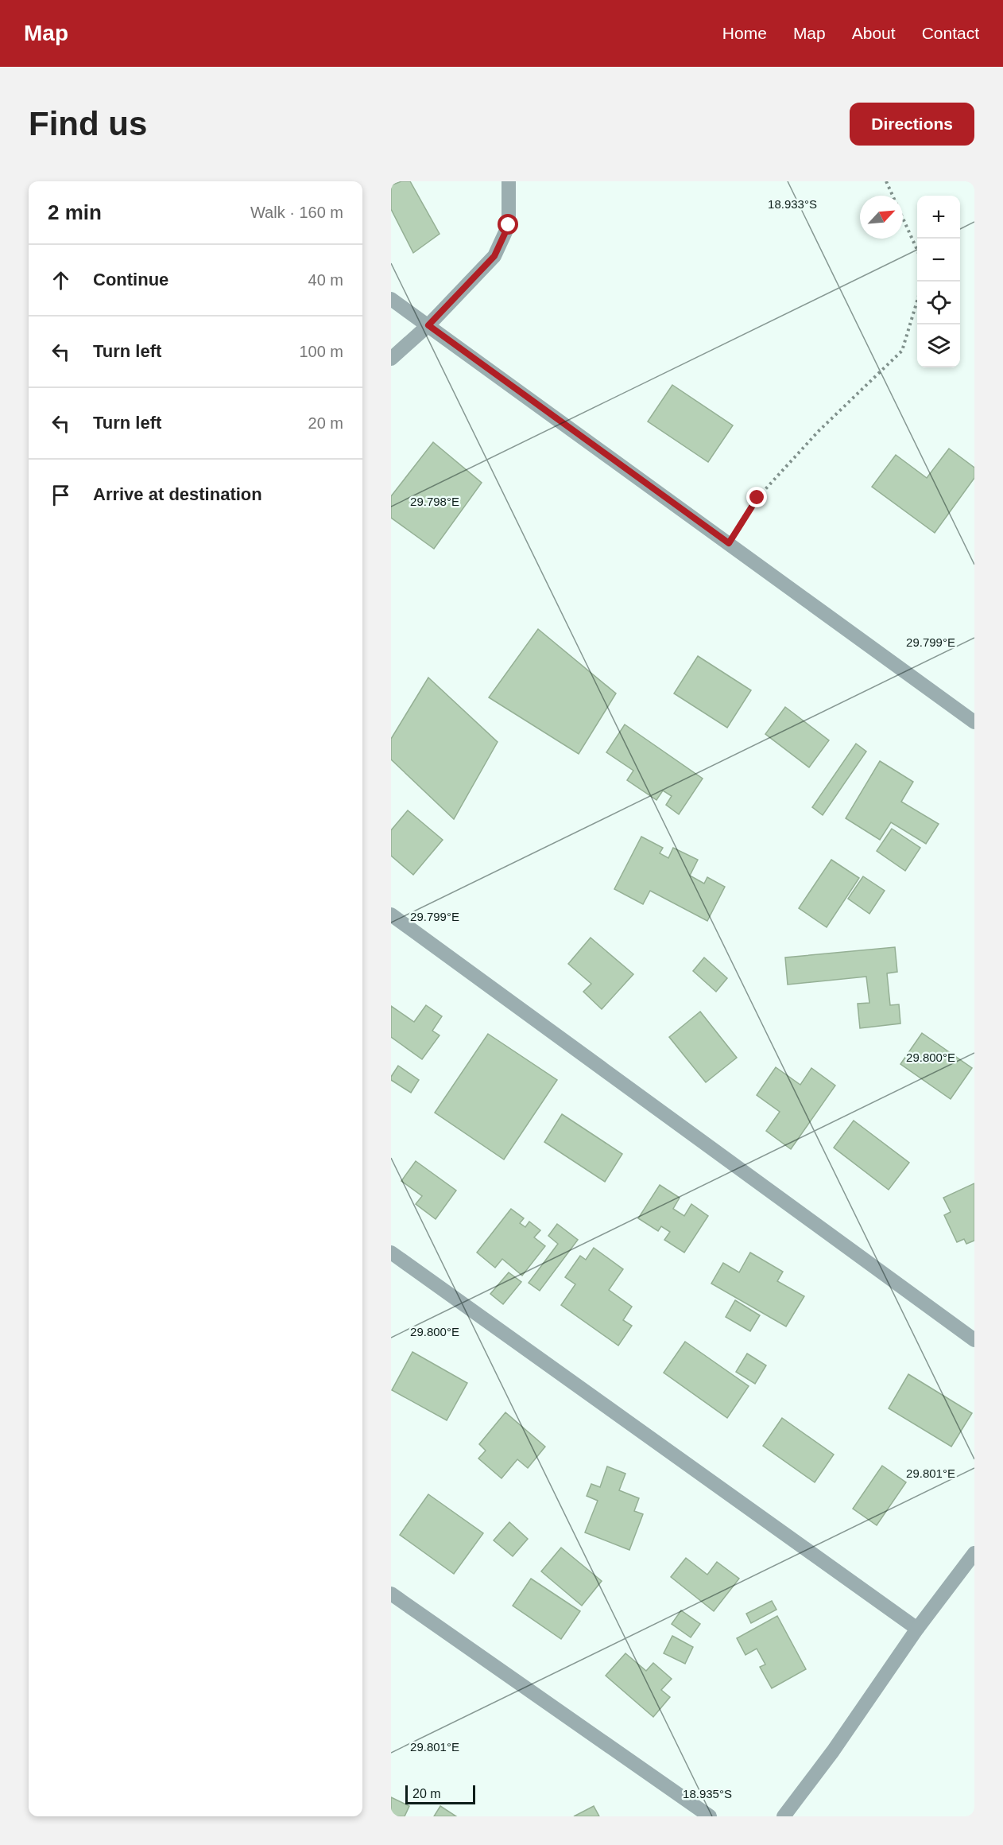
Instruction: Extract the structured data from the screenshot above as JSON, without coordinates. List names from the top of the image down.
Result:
{
  "scale_bar": "20 m",
  "north": "top right",
  "page": {
    "header": "Map",
    "nav": [
      "Home",
      "Map",
      "About",
      "Contact"
    ],
    "buttons": "Directions",
    "title": "Find us",
    "heading": ["2 min", "Walk · 160 m"],
    "map_buttons": ["+", "−"],
    "list": [
      ["Continue", "40 m"],
      ["Turn left", "100 m"],
      ["Turn left", "20 m"],
      "Arrive at destination"
    ],
    "scale": "20 m"
  },
  "coordinates": [
    "18.933°S",
    "29.798°E",
    "29.799°E",
    "29.800°E",
    "29.801°E",
    "18.935°S"
  ]
}
